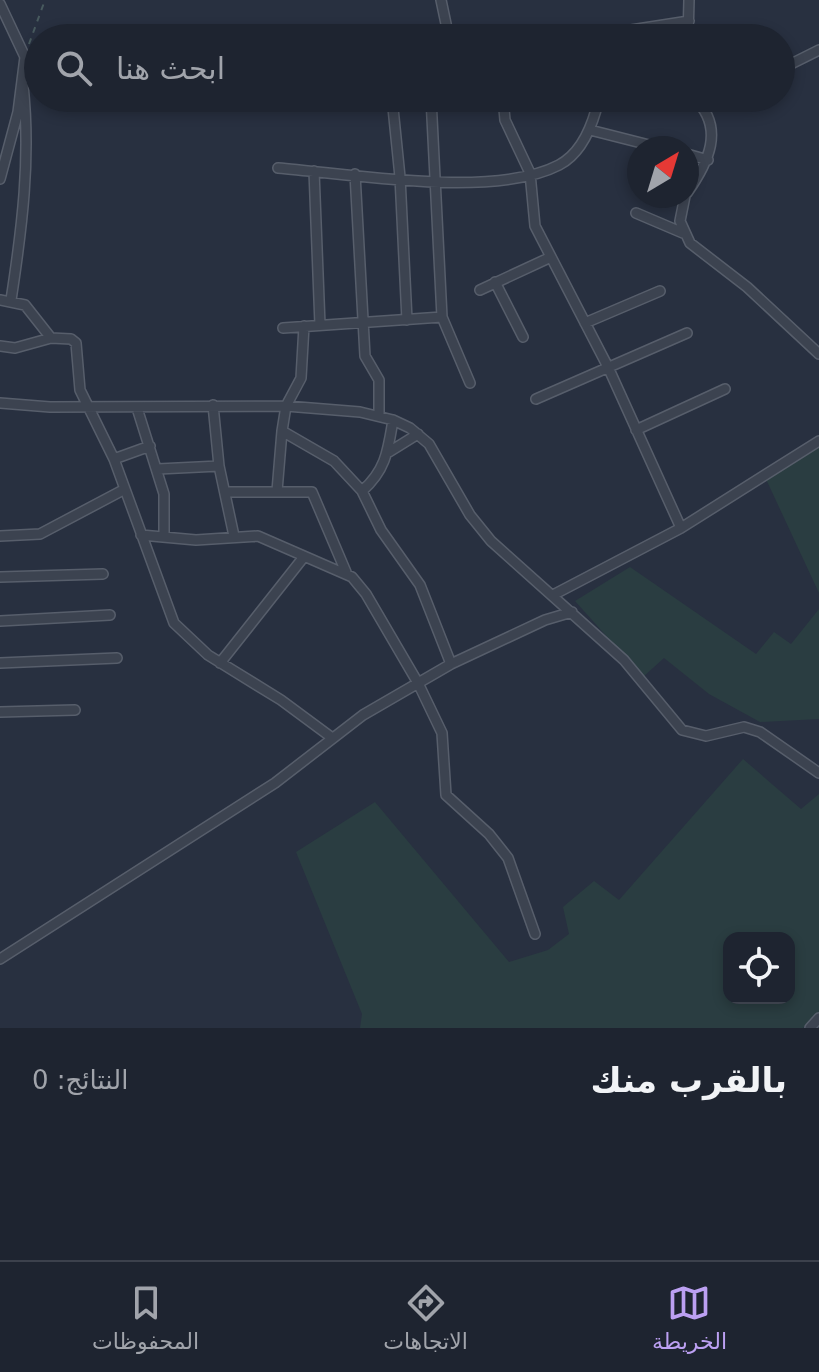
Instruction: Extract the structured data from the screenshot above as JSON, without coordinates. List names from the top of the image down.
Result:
{
  "north": "top right",
  "page": {
    "search": "ابحث هنا",
    "heading": ["بالقرب منك", "النتائج: 0"],
    "nav": ["الخريطة", "الاتجاهات", "المحفوظات"]
  }
}
